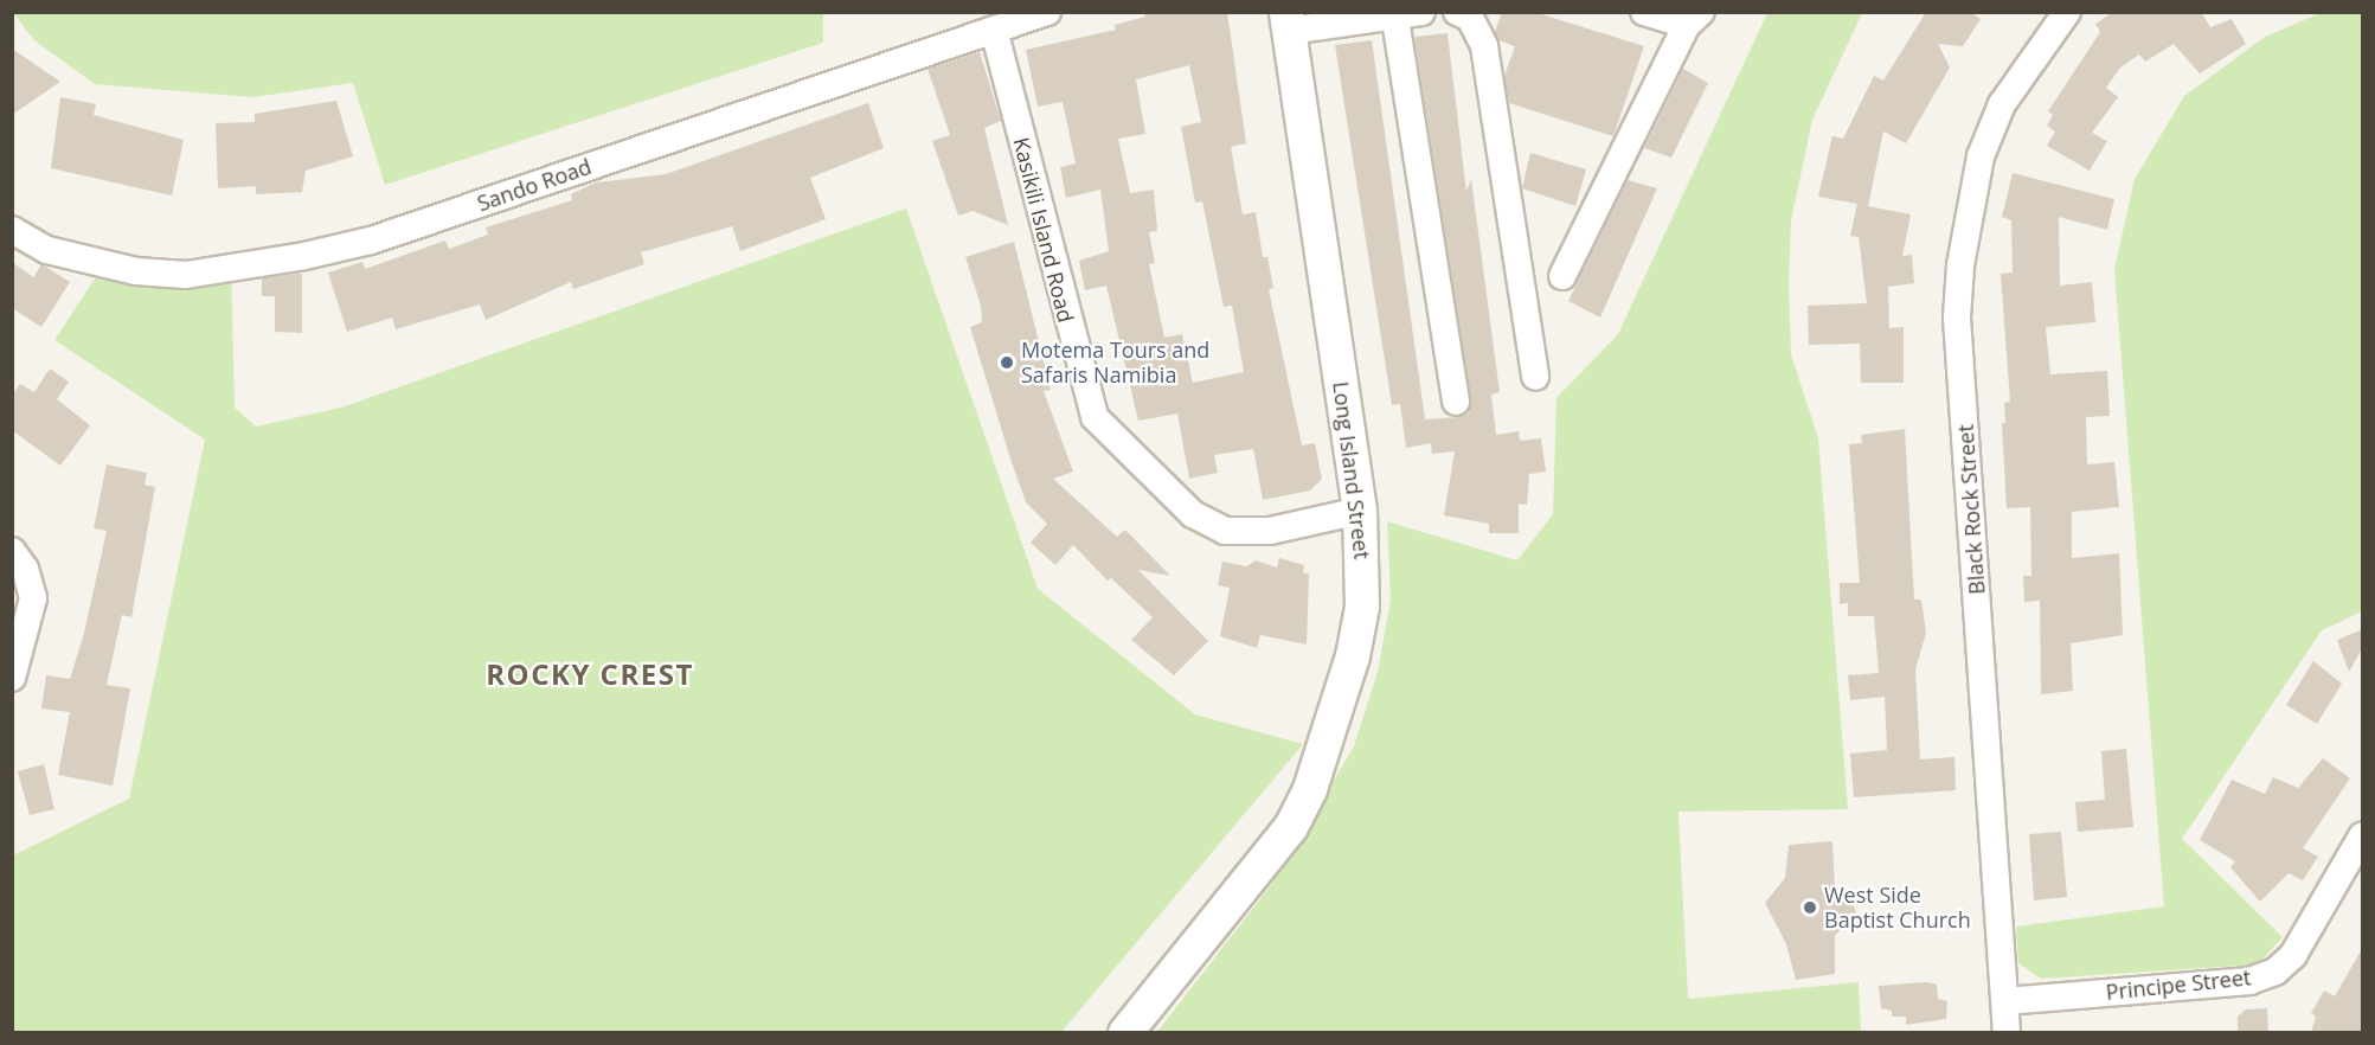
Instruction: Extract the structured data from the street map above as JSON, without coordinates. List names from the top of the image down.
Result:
{
  "streets": {
    "street": [
      "Sando Road",
      "Kasikili Island Road",
      "Long Island Street",
      "Black Rock Street",
      "Principe Street"
    ]
  },
  "crossings": [
    ["Sando Road", "Kasikili Island Road"],
    ["Kasikili Island Road", "Long Island Street"],
    ["Black Rock Street", "Principe Street"]
  ],
  "districts": ["ROCKY CREST"],
  "places": ["Motema Tours and Safaris Namibia", "West Side Baptist Church"]
}
